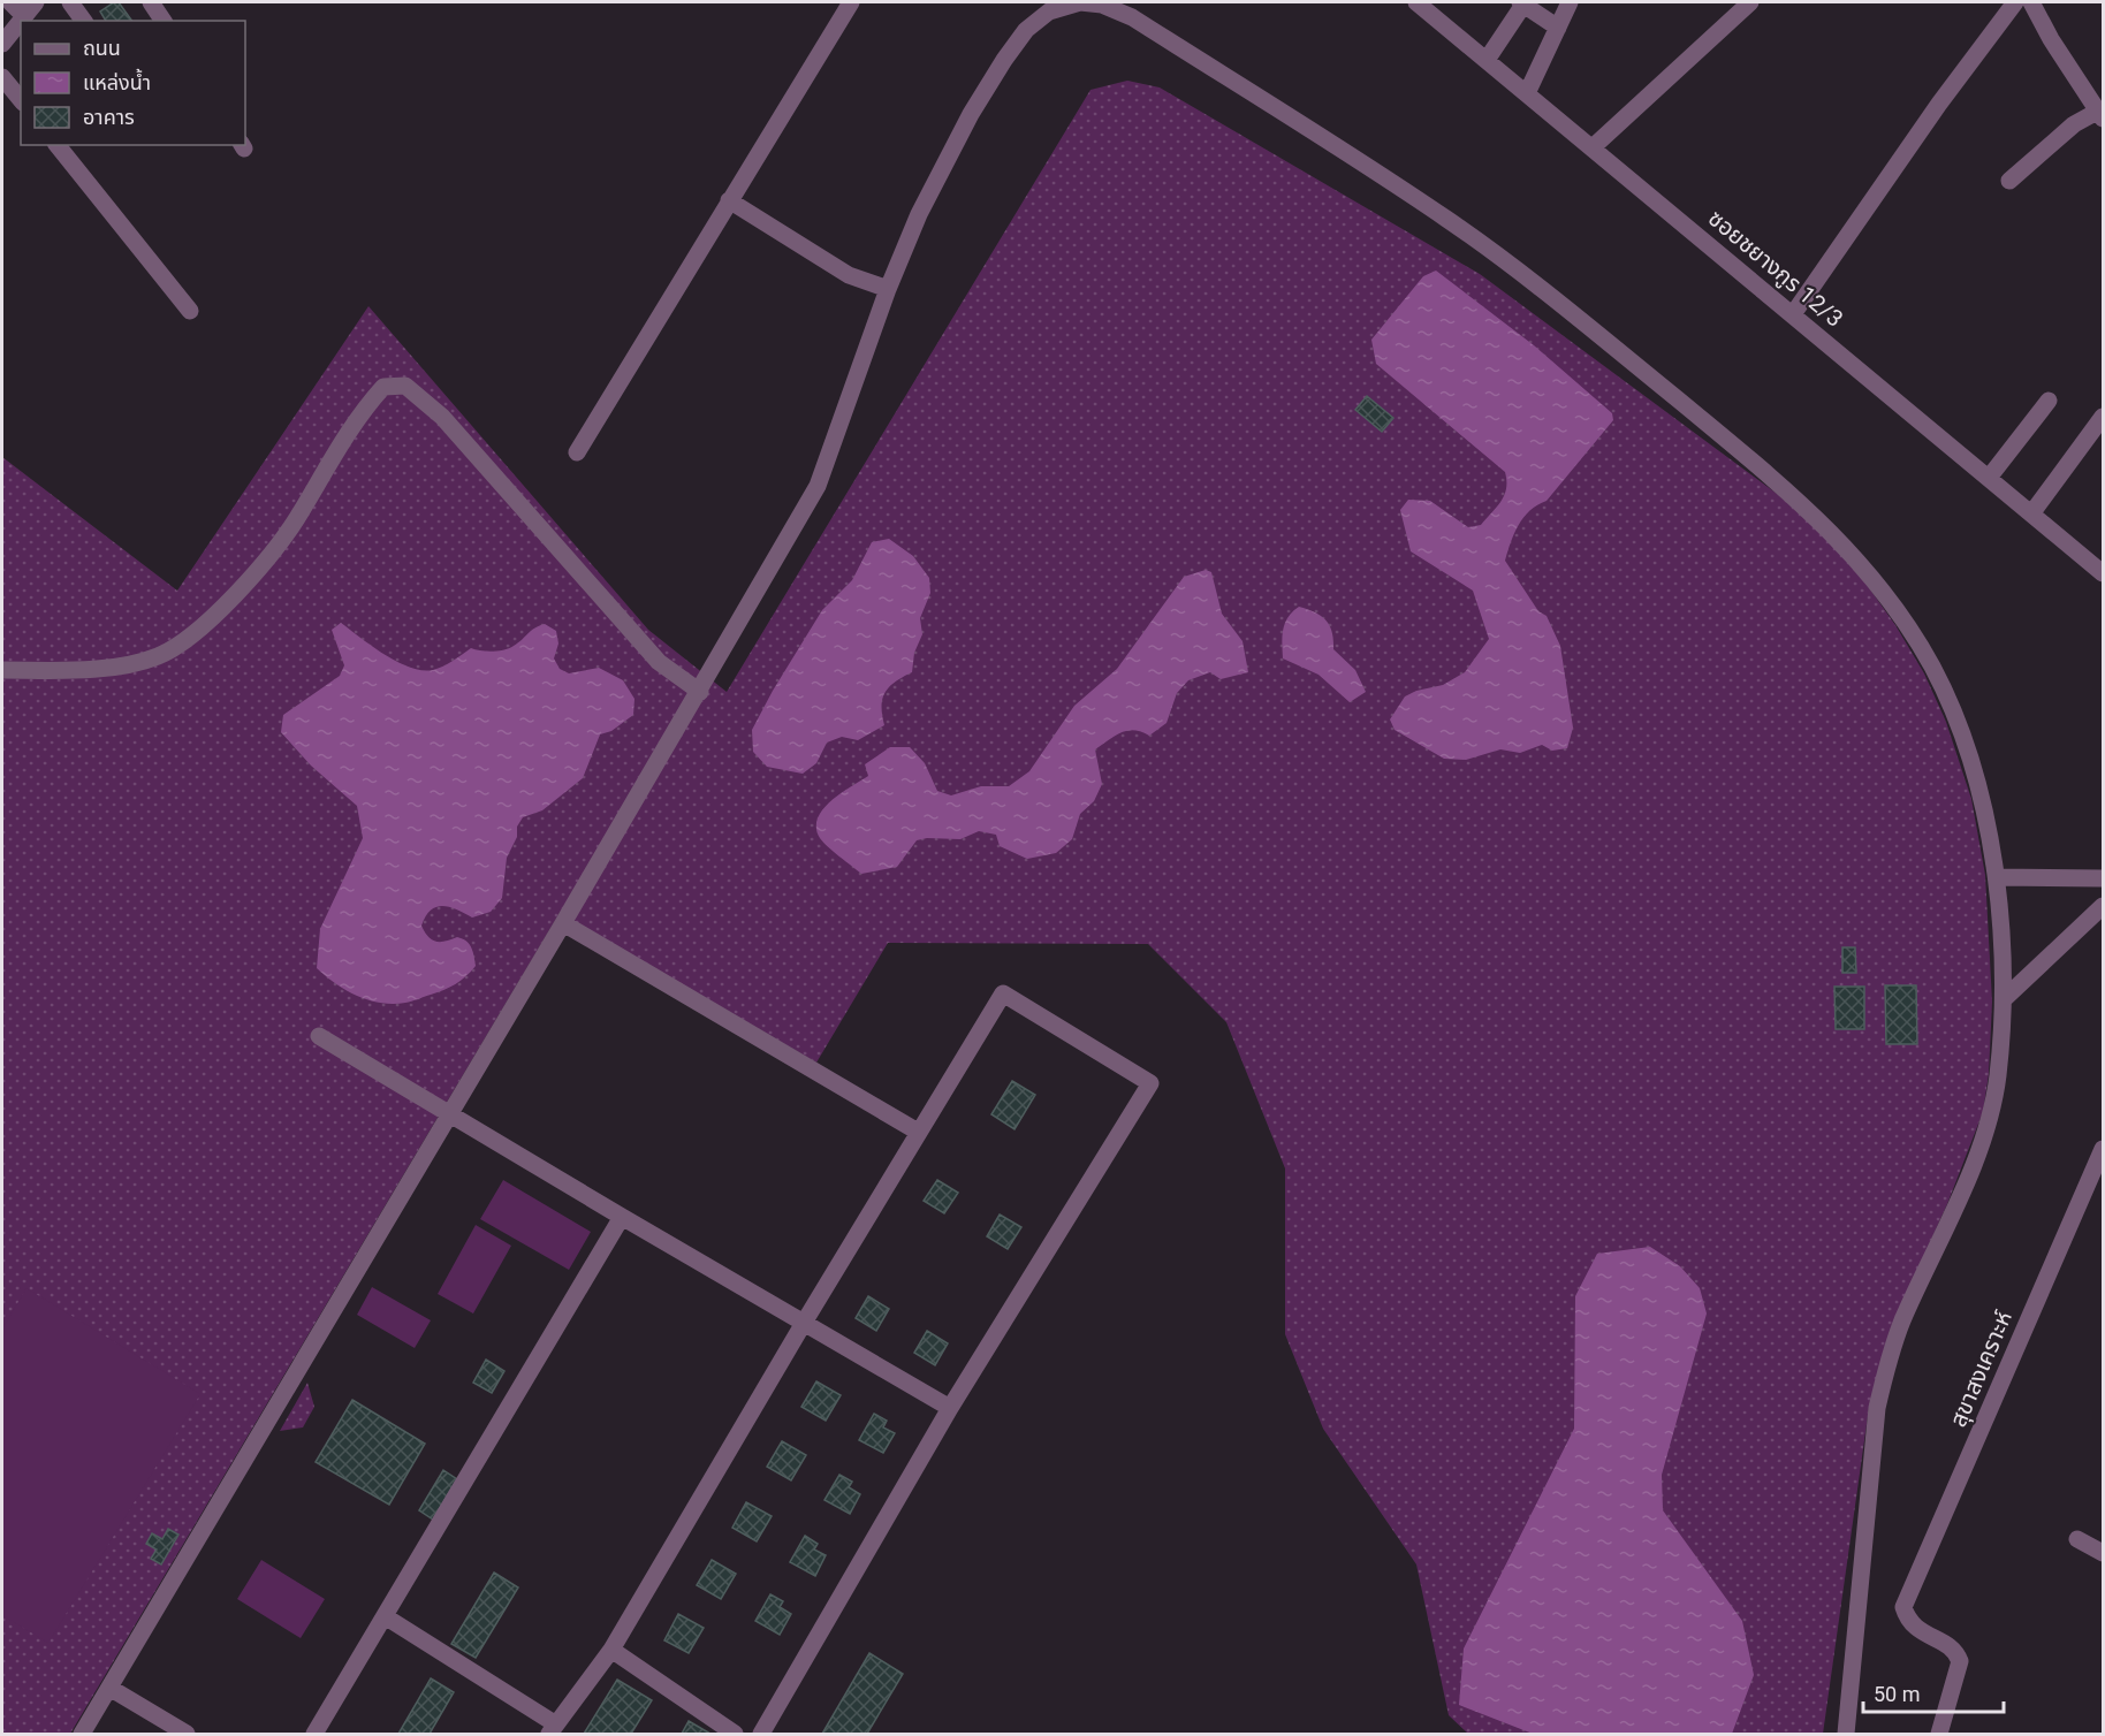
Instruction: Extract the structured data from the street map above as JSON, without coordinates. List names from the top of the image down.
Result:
{
  "streets": {
    "street": ["ซอยชยางกูร 12/3", "สุขาสงเคราะห์"]
  },
  "legend": ["ถนน", "แหล่งน้ำ", "อาคาร"],
  "scale_bar": "50 m"
}
